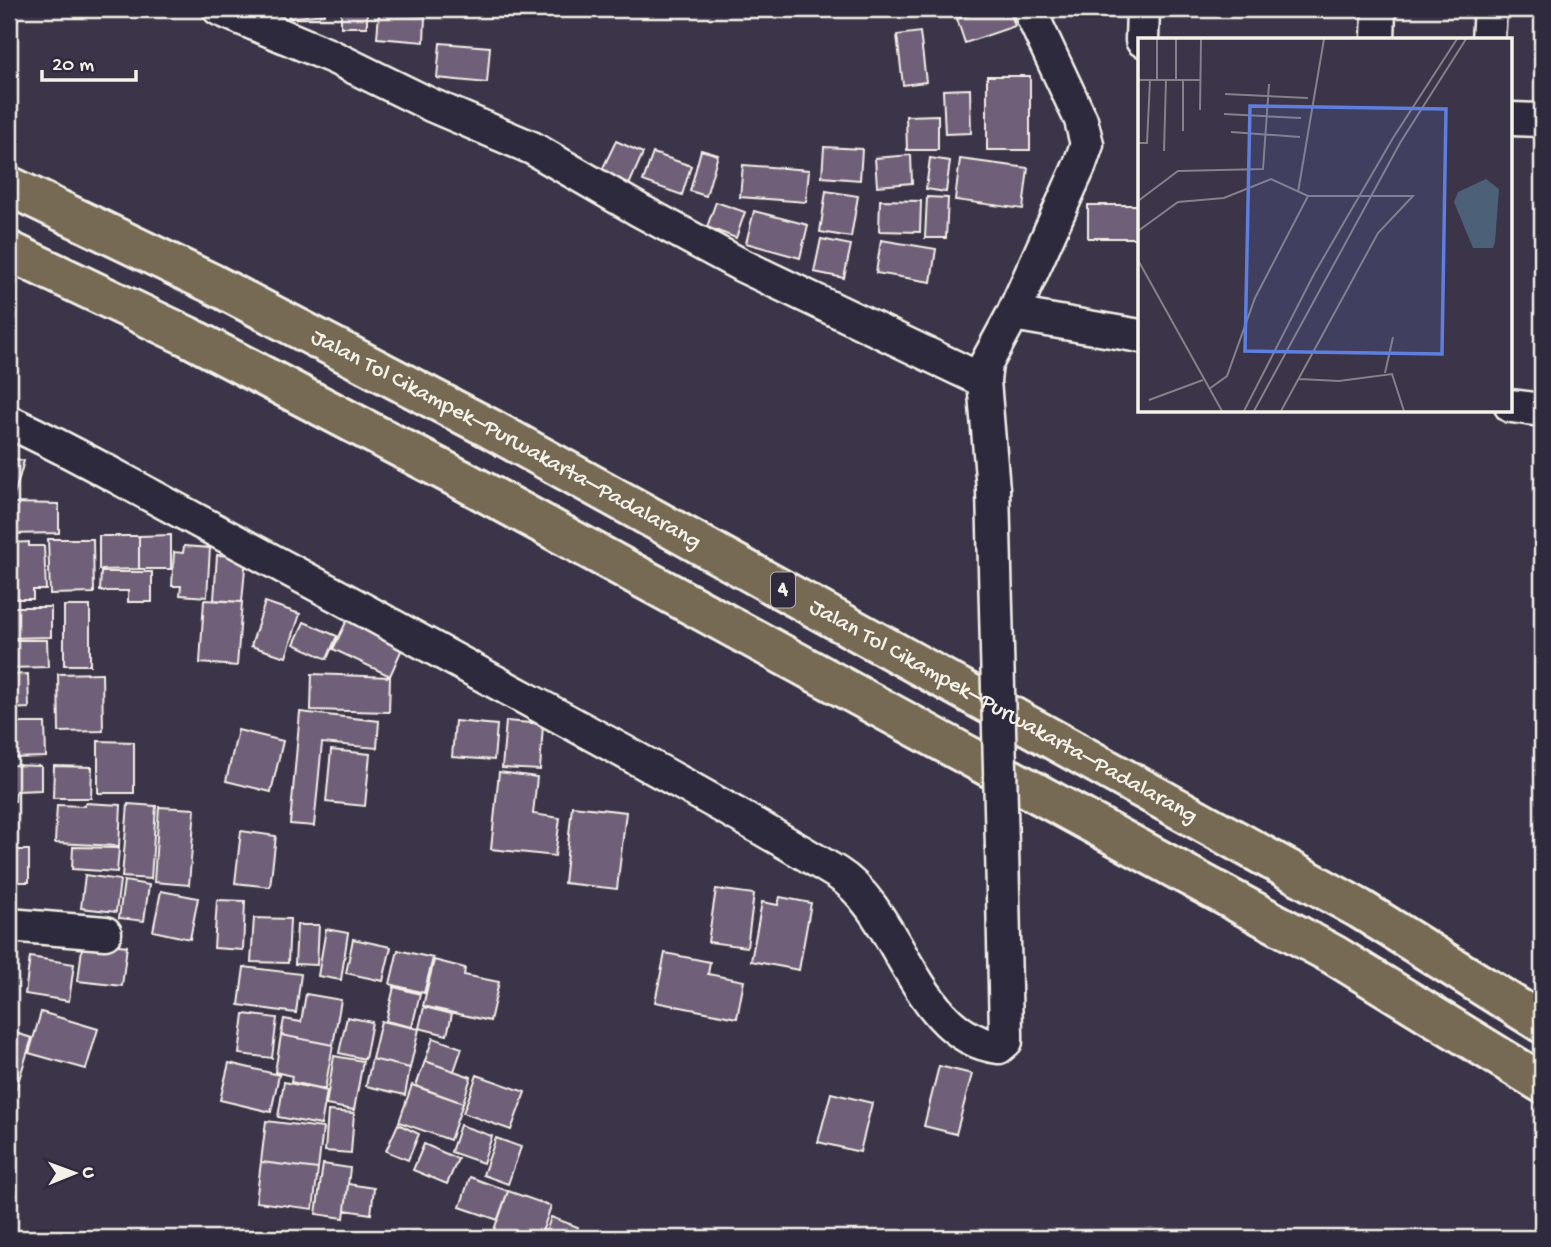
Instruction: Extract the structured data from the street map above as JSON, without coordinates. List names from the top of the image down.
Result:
{
  "streets": {
    "highway": ["Jalan Tol Cikampek–Purwakarta–Padalarang", "4"]
  },
  "scale_bar": "20 m",
  "north": "right"
}
